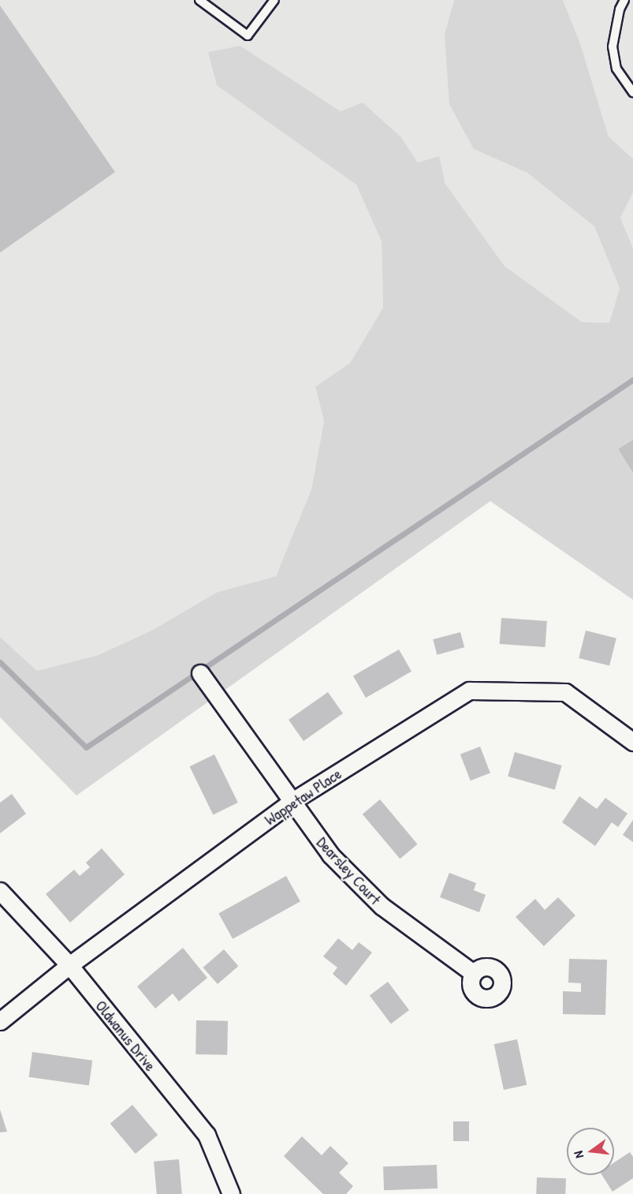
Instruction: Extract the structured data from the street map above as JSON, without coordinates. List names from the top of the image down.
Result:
{
  "streets": {
    "street": ["Wappetaw Place", "Dearsley Court", "Oldwanus Drive"]
  },
  "crossings": [
    ["Wappetaw Place", "Dearsley Court"],
    ["Wappetaw Place", "Oldwanus Drive"]
  ],
  "north": "left"
}
